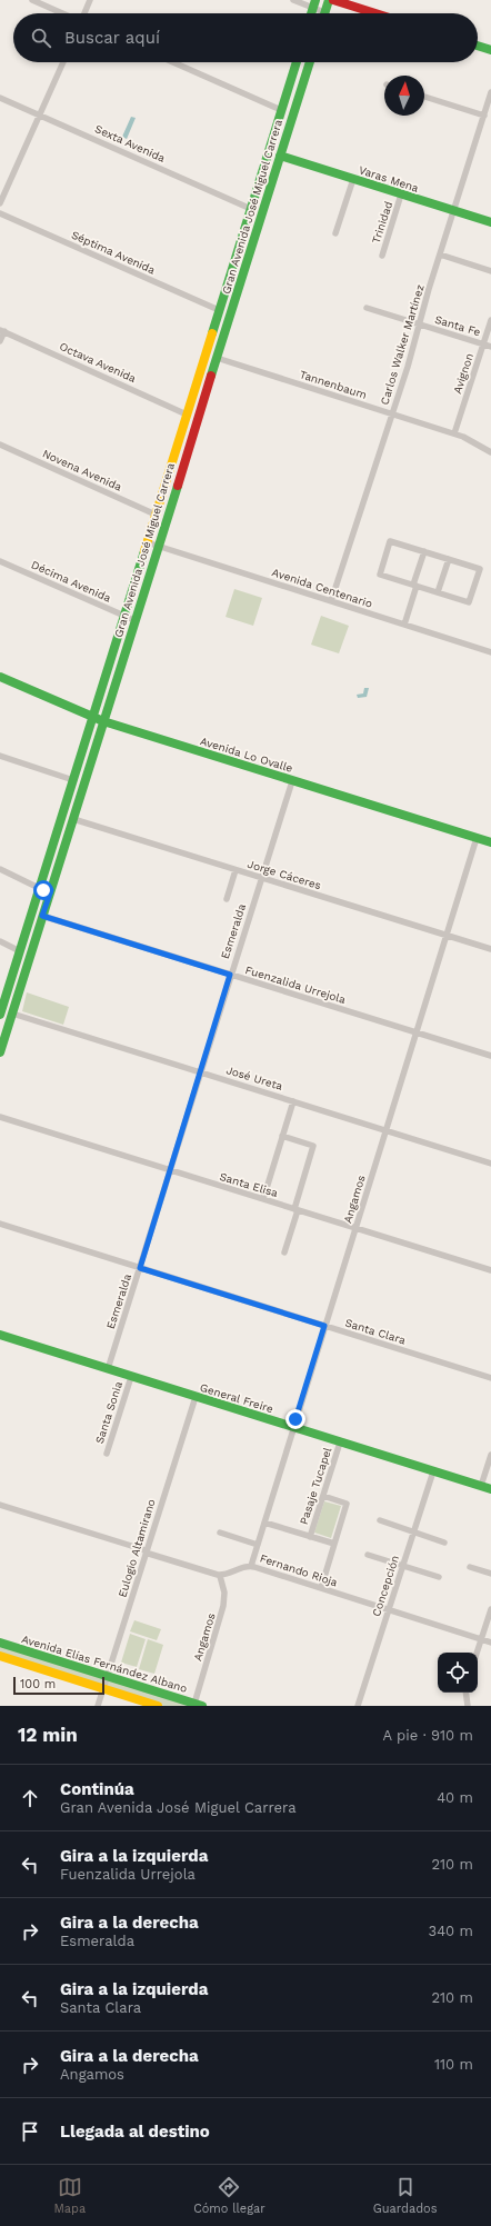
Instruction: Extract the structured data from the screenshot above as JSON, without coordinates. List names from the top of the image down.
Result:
{
  "streets": {
    "main road": [
      "Varas Mena",
      "Gran Avenida José Miguel Carrera",
      "Avenida Lo Ovalle",
      "General Freire",
      "Avenida Elías Fernández Albano"
    ],
    "street": [
      "Sexta Avenida",
      "Trinidad",
      "Séptima Avenida",
      "Santa Fe",
      "Carlos Walker Martínez",
      "Octava Avenida",
      "Avignon",
      "Tannenbaum",
      "Novena Avenida",
      "Décima Avenida",
      "Avenida Centenario",
      "Jorge Cáceres",
      "Esmeralda",
      "Fuenzalida Urrejola",
      "José Ureta",
      "Santa Elisa",
      "Angamos",
      "Santa Clara",
      "Santa Sonia",
      "Pasaje Tucapel",
      "Eulogio Altamirano",
      "Fernando Rioja",
      "Concepción"
    ]
  },
  "crossings": [
    ["Sexta Avenida", "Gran Avenida José Miguel Carrera"],
    ["Varas Mena", "Gran Avenida José Miguel Carrera"],
    ["Varas Mena", "Trinidad"],
    ["Varas Mena", "Carlos Walker Martínez"],
    ["Gran Avenida José Miguel Carrera", "Séptima Avenida"],
    ["Gran Avenida José Miguel Carrera", "Octava Avenida"],
    ["Gran Avenida José Miguel Carrera", "Tannenbaum"],
    ["Gran Avenida José Miguel Carrera", "Novena Avenida"],
    ["Gran Avenida José Miguel Carrera", "Décima Avenida"],
    ["Gran Avenida José Miguel Carrera", "Avenida Centenario"],
    ["Gran Avenida José Miguel Carrera", "Avenida Lo Ovalle"],
    ["Gran Avenida José Miguel Carrera", "Jorge Cáceres"],
    ["Gran Avenida José Miguel Carrera", "Fuenzalida Urrejola"],
    ["Gran Avenida José Miguel Carrera", "José Ureta"],
    ["Santa Fe", "Carlos Walker Martínez"],
    ["Santa Fe", "Avignon"],
    ["Carlos Walker Martínez", "Tannenbaum"],
    ["Carlos Walker Martínez", "Avenida Centenario"],
    ["Avignon", "Tannenbaum"],
    ["Avenida Lo Ovalle", "Esmeralda"],
    ["Avenida Lo Ovalle", "Angamos"],
    ["Jorge Cáceres", "Esmeralda"],
    ["Jorge Cáceres", "Angamos"],
    ["Esmeralda", "Fuenzalida Urrejola"],
    ["Esmeralda", "José Ureta"],
    ["Esmeralda", "Santa Elisa"],
    ["Esmeralda", "Santa Clara"],
    ["Esmeralda", "General Freire"],
    ["Fuenzalida Urrejola", "Angamos"],
    ["José Ureta", "Angamos"],
    ["Santa Elisa", "Angamos"],
    ["Angamos", "Santa Clara"],
    ["Angamos", "General Freire"],
    ["Angamos", "Fernando Rioja"],
    ["Angamos", "Avenida Elías Fernández Albano"],
    ["General Freire", "Santa Sonia"],
    ["General Freire", "Pasaje Tucapel"],
    ["General Freire", "Eulogio Altamirano"],
    ["General Freire", "Concepción"],
    ["Eulogio Altamirano", "Avenida Elías Fernández Albano"],
    ["Fernando Rioja", "Concepción"]
  ],
  "scale_bar": "100 m",
  "north": "top",
  "page": {
    "search": "Buscar aquí",
    "scale": "100 m",
    "heading": ["12 min", "A pie · 910 m"],
    "list": [
      ["Continúa", "Gran Avenida José Miguel Carrera", "40 m"],
      ["Gira a la izquierda", "Fuenzalida Urrejola", "210 m"],
      ["Gira a la derecha", "Esmeralda", "340 m"],
      ["Gira a la izquierda", "Santa Clara", "210 m"],
      ["Gira a la derecha", "Angamos", "110 m"],
      "Llegada al destino"
    ],
    "nav": ["Mapa", "Cómo llegar", "Guardados"]
  }
}
